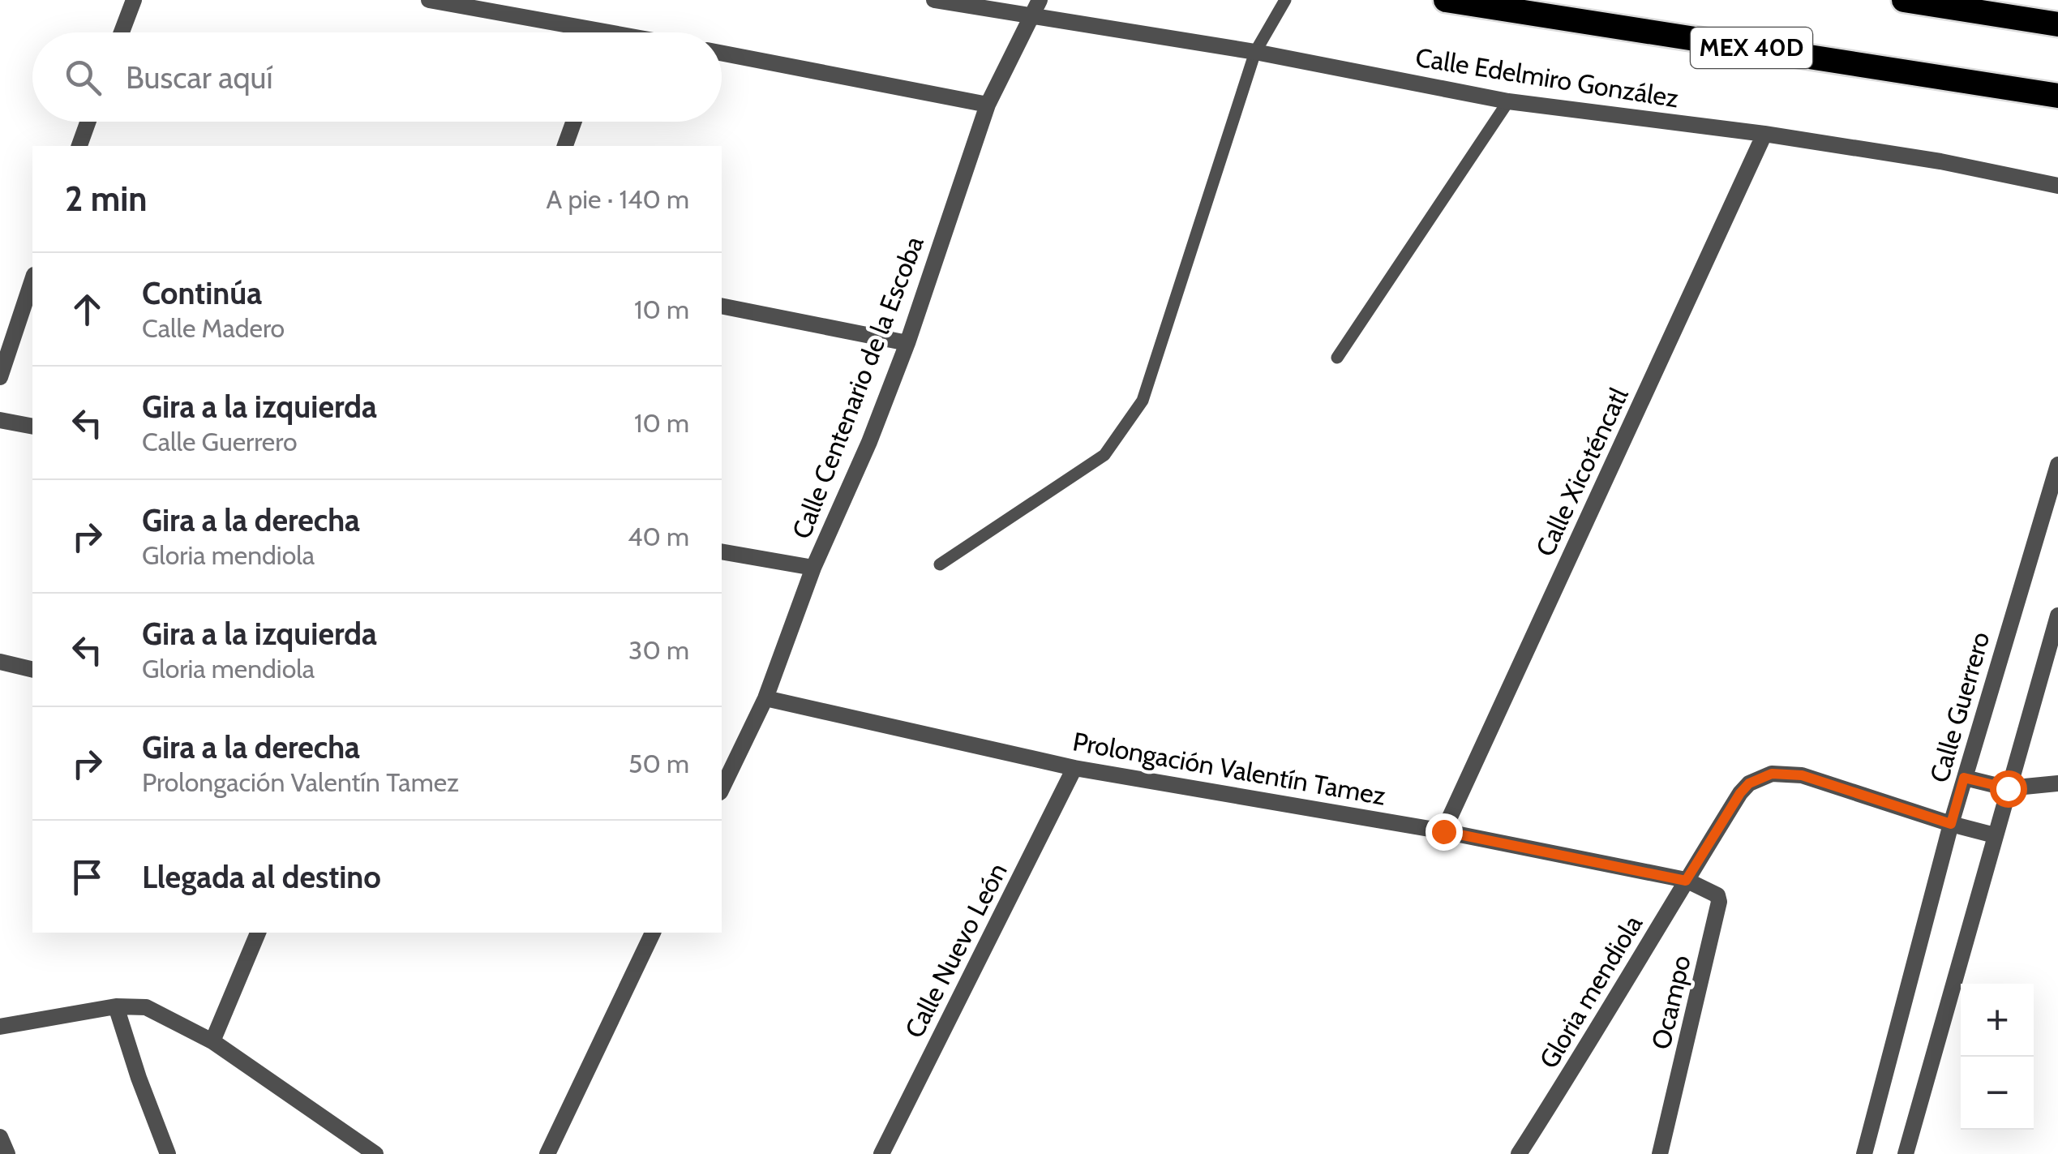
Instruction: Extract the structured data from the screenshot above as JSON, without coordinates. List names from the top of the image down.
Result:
{
  "streets": {
    "highway": ["MEX 40D"],
    "street": [
      "Calle Edelmiro González",
      "Calle Centenario de la Escoba",
      "Calle Xicoténcatl",
      "Calle Guerrero",
      "Prolongación Valentín Tamez",
      "Calle Nuevo León",
      "Gloria mendiola",
      "Ocampo"
    ]
  },
  "crossings": [
    ["Calle Edelmiro González", "Calle Centenario de la Escoba"],
    ["Calle Edelmiro González", "Calle Xicoténcatl"],
    ["Calle Centenario de la Escoba", "Prolongación Valentín Tamez"],
    ["Calle Xicoténcatl", "Prolongación Valentín Tamez"],
    ["Calle Guerrero", "Gloria mendiola"],
    ["Prolongación Valentín Tamez", "Calle Nuevo León"],
    ["Prolongación Valentín Tamez", "Gloria mendiola"],
    ["Prolongación Valentín Tamez", "Ocampo"],
    ["Gloria mendiola", "Ocampo"]
  ],
  "page": {
    "search": "Buscar aquí",
    "heading": ["2 min", "A pie · 140 m"],
    "list": [
      ["Continúa", "Calle Madero", "10 m"],
      ["Gira a la izquierda", "Calle Guerrero", "10 m"],
      ["Gira a la derecha", "Gloria mendiola", "40 m"],
      ["Gira a la izquierda", "Gloria mendiola", "30 m"],
      ["Gira a la derecha", "Prolongación Valentín Tamez", "50 m"],
      "Llegada al destino"
    ],
    "map_buttons": ["+", "−"]
  }
}
